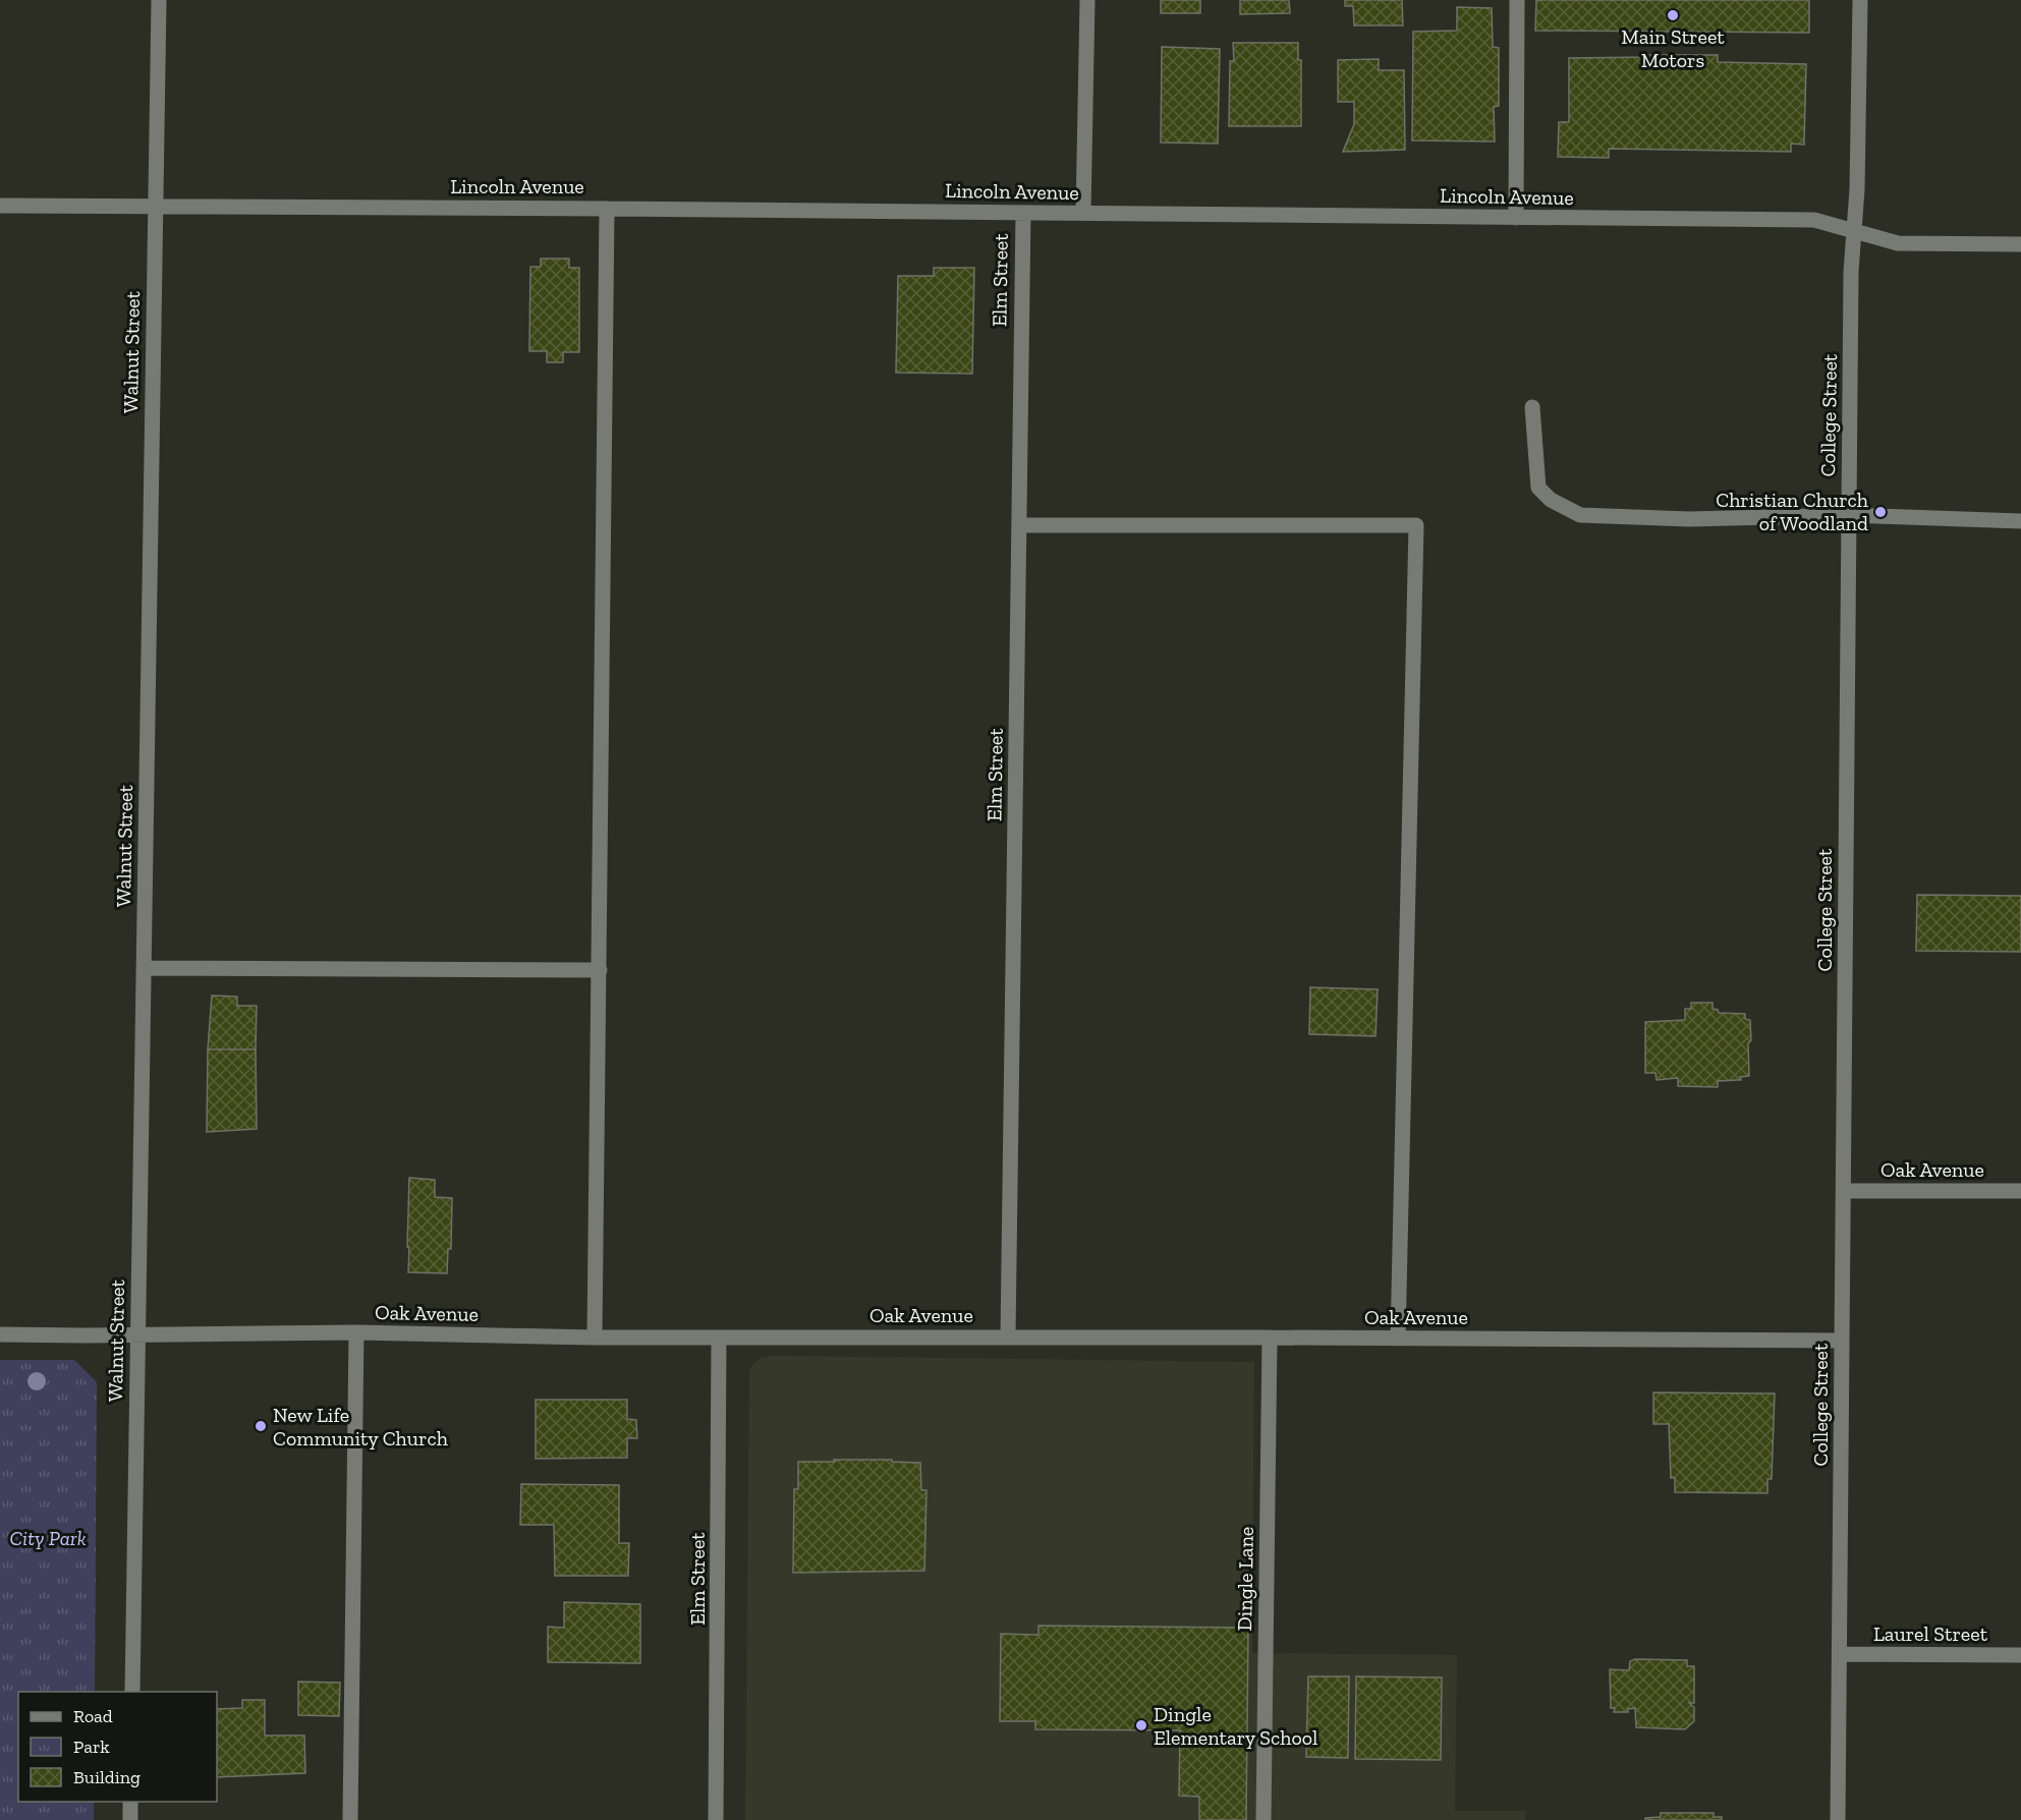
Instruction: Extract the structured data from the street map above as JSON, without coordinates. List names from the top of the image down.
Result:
{
  "streets": {
    "street": [
      "Lincoln Avenue",
      "Elm Street",
      "Walnut Street",
      "College Street",
      "Oak Avenue",
      "Dingle Lane",
      "Laurel Street"
    ]
  },
  "crossings": [
    ["Lincoln Avenue", "Elm Street"],
    ["Lincoln Avenue", "Walnut Street"],
    ["Lincoln Avenue", "College Street"],
    ["Elm Street", "Oak Avenue"],
    ["Walnut Street", "Oak Avenue"],
    ["College Street", "Oak Avenue"],
    ["College Street", "Laurel Street"],
    ["Oak Avenue", "Dingle Lane"]
  ],
  "parks": ["City Park"],
  "places": [
    "Main Street Motors",
    "Christian Church of Woodland",
    "New Life Community Church",
    "Dingle Elementary School"
  ],
  "legend": ["Road", "Park", "Building"]
}
